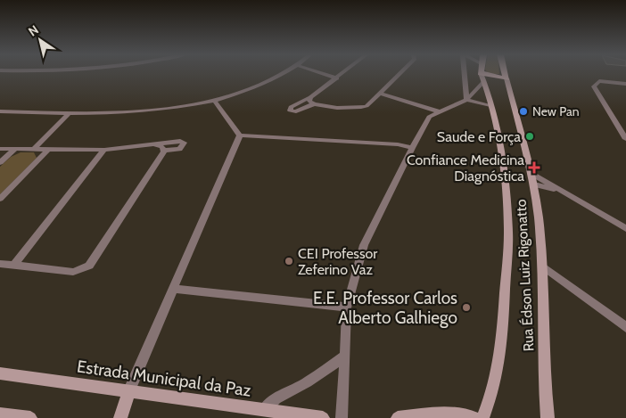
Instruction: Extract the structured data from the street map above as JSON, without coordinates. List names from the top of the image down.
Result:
{
  "streets": {
    "main road": ["Rua Édson Luiz Rigonatto", "Estrada Municipal da Paz"]
  },
  "places": {
    "other": [
      "New Pan",
      "Saude e Força",
      "CEI Professor Zeferino Vaz",
      "E.E. Professor Carlos Alberto Galhiego"
    ],
    "health": ["Confiance Medicina Diagnóstica"]
  },
  "north": "top left"
}
